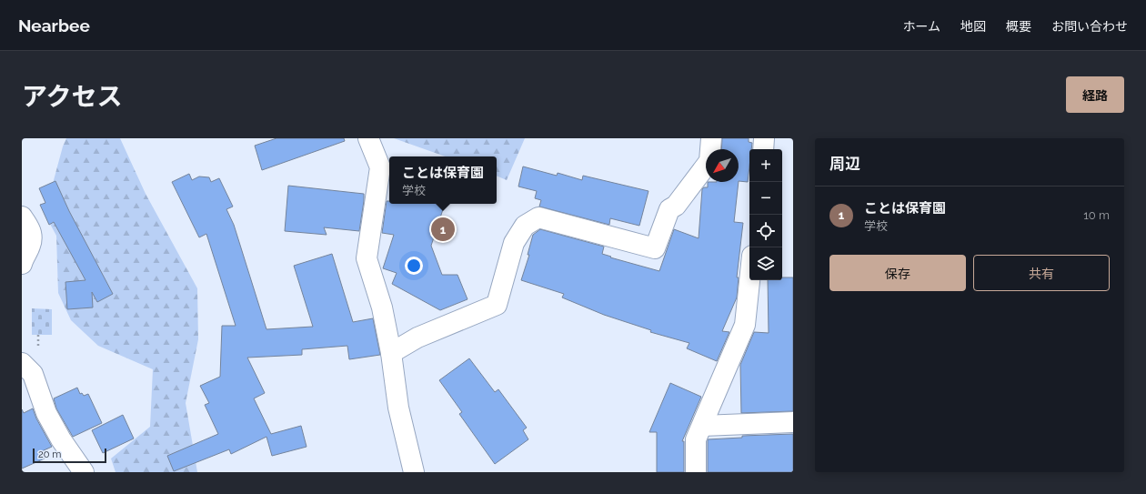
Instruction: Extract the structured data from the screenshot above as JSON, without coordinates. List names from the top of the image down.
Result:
{
  "scale_bar": "20 m",
  "north": "bottom left",
  "page": {
    "header": "Nearbee",
    "nav": [
      "ホーム",
      "地図",
      "概要",
      "お問い合わせ"
    ],
    "title": "アクセス",
    "buttons": [
      "経路",
      ["保存", "共有"]
    ],
    "heading": "周辺",
    "map_buttons": ["+", "−"],
    "popup": ["ことは保育園", "学校"],
    "list": [
      {
        "mark": "1",
        "name": "ことは保育園",
        "note": "学校",
        "value": "10 m"
      }
    ],
    "pins": "1",
    "scale": "20 m"
  }
}
